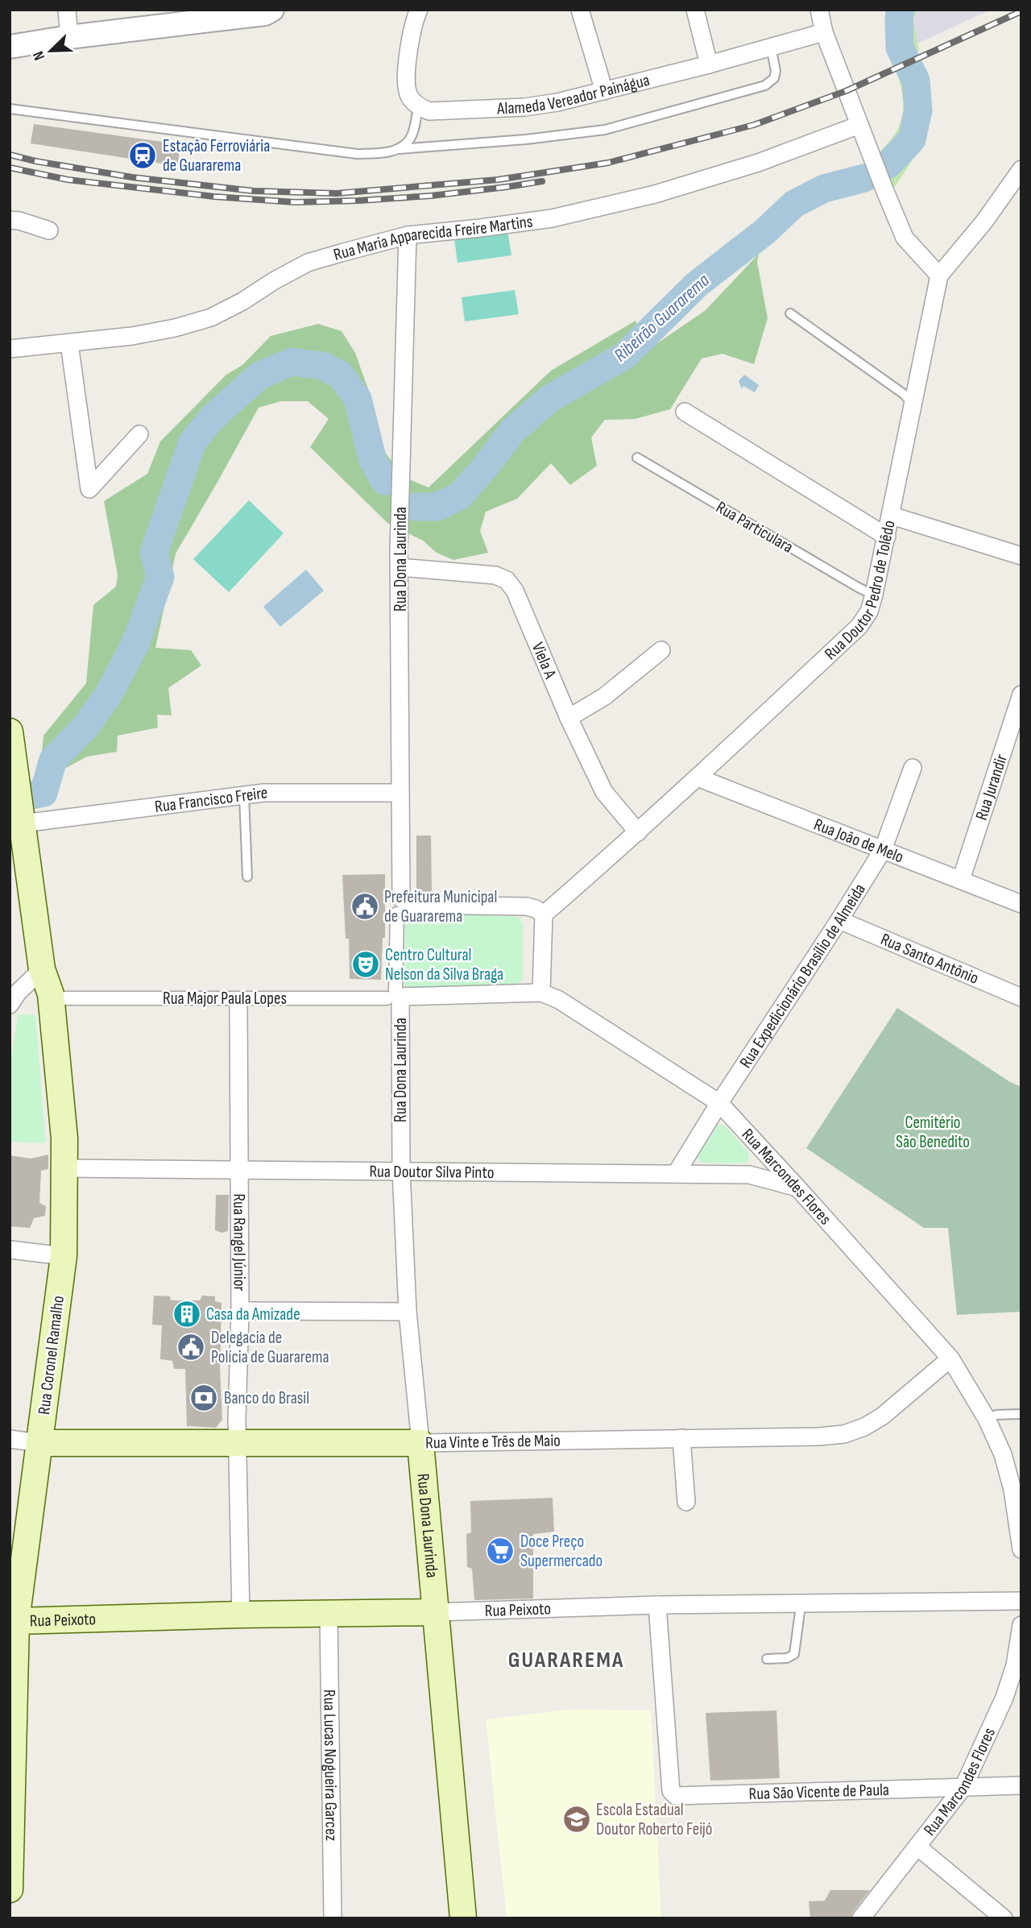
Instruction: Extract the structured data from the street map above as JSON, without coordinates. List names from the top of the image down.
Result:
{
  "streets": {
    "main road": [
      "Rua Dona Laurinda",
      "Rua Coronel Ramalho",
      "Rua Vinte e Três de Maio",
      "Rua Peixoto"
    ],
    "street": [
      "Alameda Vereador Painágua",
      "Rua Maria Apparecida Freire Martins",
      "Rua Doutor Pedro de Tolêdo",
      "Viela A",
      "Rua Jurandir",
      "Rua Francisco Freire",
      "Rua João de Melo",
      "Rua Santo Antônio",
      "Rua Expedicionário Brasílio de Almeida",
      "Rua Major Paula Lopes",
      "Rua Doutor Silva Pinto",
      "Rua Marcondes Flores",
      "Rua Rangel Júnior",
      "Rua Lucas Nogueira Garcez",
      "Rua São Vicente de Paula"
    ],
    "lane": ["Rua Particulara"]
  },
  "crossings": [
    ["Rua Maria Apparecida Freire Martins", "Rua Dona Laurinda"],
    ["Rua Particulara", "Rua Doutor Pedro de Tolêdo"],
    ["Rua Dona Laurinda", "Rua Doutor Pedro de Tolêdo"],
    ["Rua Dona Laurinda", "Viela A"],
    ["Rua Dona Laurinda", "Rua Francisco Freire"],
    ["Rua Dona Laurinda", "Rua Major Paula Lopes"],
    ["Rua Dona Laurinda", "Rua Doutor Silva Pinto"],
    ["Rua Dona Laurinda", "Rua Marcondes Flores"],
    ["Rua Dona Laurinda", "Rua Vinte e Três de Maio"],
    ["Rua Dona Laurinda", "Rua Peixoto"],
    ["Rua Doutor Pedro de Tolêdo", "Viela A"],
    ["Rua Doutor Pedro de Tolêdo", "Rua João de Melo"],
    ["Rua Jurandir", "Rua João de Melo"],
    ["Rua Francisco Freire", "Rua Coronel Ramalho"],
    ["Rua João de Melo", "Rua Expedicionário Brasílio de Almeida"],
    ["Rua Santo Antônio", "Rua Expedicionário Brasílio de Almeida"],
    ["Rua Expedicionário Brasílio de Almeida", "Rua Doutor Silva Pinto"],
    ["Rua Expedicionário Brasílio de Almeida", "Rua Marcondes Flores"],
    ["Rua Major Paula Lopes", "Rua Marcondes Flores"],
    ["Rua Doutor Silva Pinto", "Rua Marcondes Flores"],
    ["Rua Doutor Silva Pinto", "Rua Rangel Júnior"],
    ["Rua Doutor Silva Pinto", "Rua Coronel Ramalho"],
    ["Rua Marcondes Flores", "Rua Vinte e Três de Maio"],
    ["Rua Marcondes Flores", "Rua São Vicente de Paula"],
    ["Rua Rangel Júnior", "Rua Vinte e Três de Maio"],
    ["Rua Rangel Júnior", "Rua Peixoto"],
    ["Rua Coronel Ramalho", "Rua Vinte e Três de Maio"],
    ["Rua Coronel Ramalho", "Rua Peixoto"],
    ["Rua Peixoto", "Rua Lucas Nogueira Garcez"],
    ["Rua Peixoto", "Rua São Vicente de Paula"]
  ],
  "districts": ["GUARAREMA"],
  "water": ["Ribeirão Guararema"],
  "parks": ["Cemitério São Benedito"],
  "places": {
    "station": ["Estação Ferroviária de Guararema"],
    "public building": ["Prefeitura Municipal de Guararema", "Delegacia de Polícia de Guararema"],
    "theatre": ["Centro Cultural Nelson da Silva Braga"],
    "building": ["Casa da Amizade"],
    "bank": ["Banco do Brasil"],
    "supermarket": ["Doce Preço Supermercado"],
    "school or university": ["Escola Estadual Doutor Roberto Feijó"]
  },
  "north": "bottom left"
}
